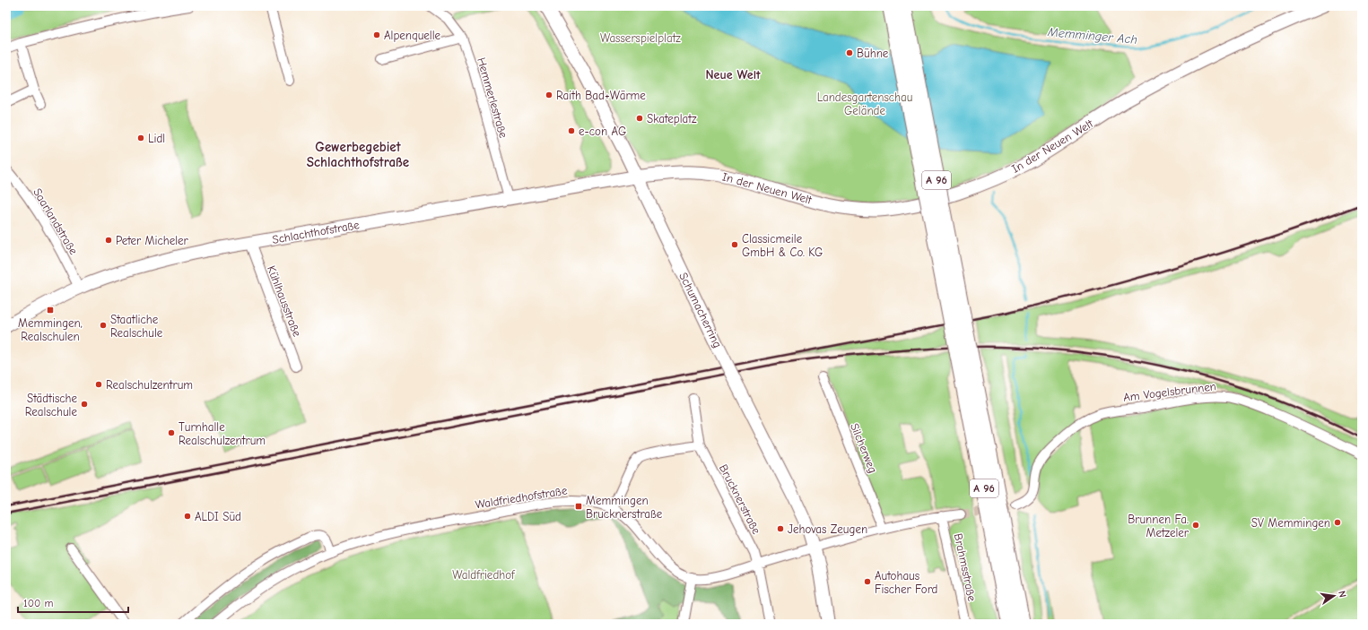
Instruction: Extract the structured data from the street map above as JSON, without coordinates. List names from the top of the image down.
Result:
{
  "streets": {
    "highway": ["A 96"],
    "street": [
      "Hemmerlestraße",
      "In der Neuen Welt",
      "Saarlandstraße",
      "Schlachthofstraße",
      "Kühlhausstraße",
      "Schumacherring",
      "Am Vogelsbrunnen",
      "Silcherweg",
      "Waldfriedhofstraße",
      "Brucknerstraße",
      "Brahmsstraße"
    ]
  },
  "crossings": [
    ["Hemmerlestraße", "Schlachthofstraße"],
    ["In der Neuen Welt", "Schlachthofstraße"],
    ["In der Neuen Welt", "Schumacherring"],
    ["Saarlandstraße", "Schlachthofstraße"],
    ["Schlachthofstraße", "Kühlhausstraße"],
    ["Schlachthofstraße", "Schumacherring"],
    ["Schumacherring", "Waldfriedhofstraße"],
    ["Waldfriedhofstraße", "Brucknerstraße"]
  ],
  "districts": ["Neue Welt", "Gewerbegebiet Schlachthofstraße"],
  "water": ["Memminger Ach"],
  "parks": ["Wasserspielplatz", "Landesgartenschau Gelände", "Waldfriedhof"],
  "places": {
    "other": [
      "Alpenquelle",
      "Bühne",
      "Raith Bad+Wärme",
      "Skateplatz",
      "e-con AG",
      "Lidl",
      "Peter Micheler",
      "Classicmeile GmbH & Co. KG",
      "Staatliche Realschule",
      "Realschulzentrum",
      "Städtische Realschule",
      "Turnhalle Realschulzentrum",
      "ALDI Süd",
      "SV Memmingen",
      "Brunnen Fa. Metzeler",
      "Jehovas Zeugen",
      "Autohaus Fischer Ford"
    ],
    "transit": ["Memmingen, Realschulen", "Memmingen Brucknerstraße"]
  },
  "scale_bar": "100 m",
  "north": "right"
}
